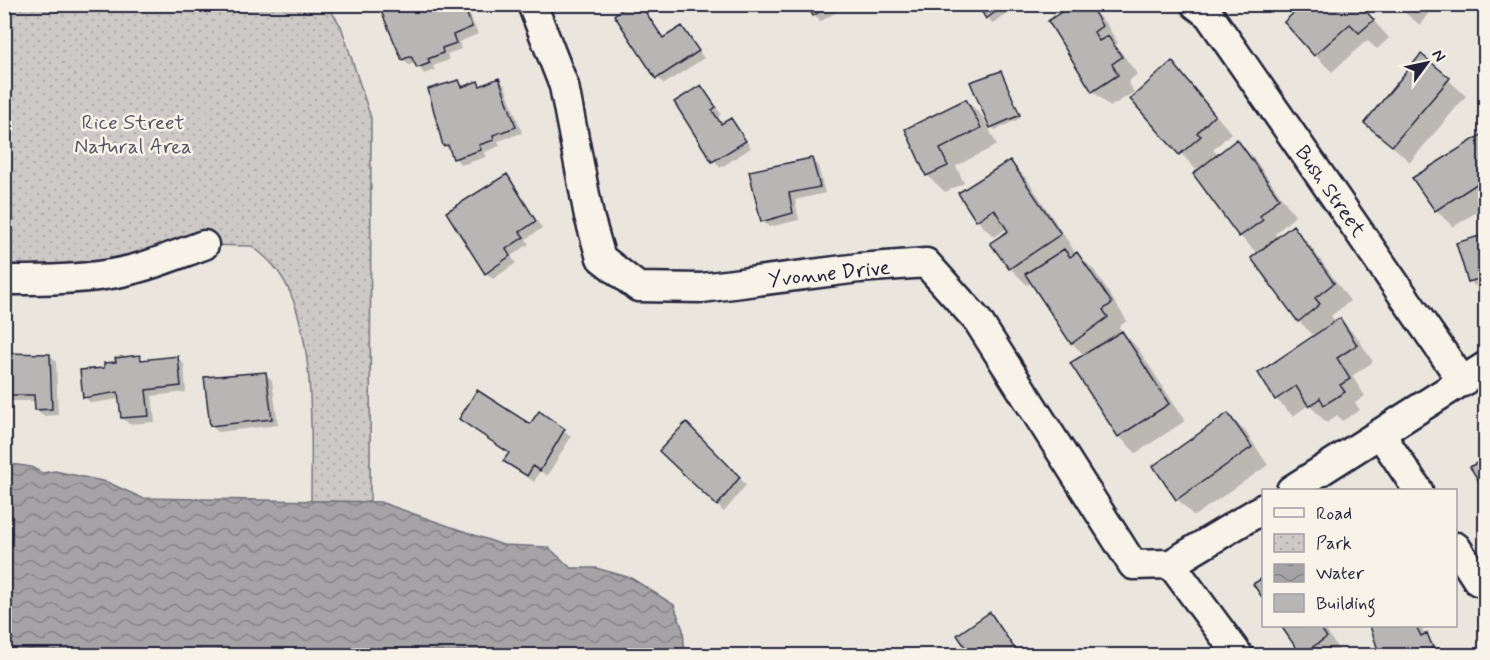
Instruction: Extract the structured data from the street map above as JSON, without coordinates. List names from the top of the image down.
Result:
{
  "streets": {
    "street": ["Bush Street", "Yvonne Drive"]
  },
  "parks": ["Rice Street Natural Area"],
  "legend": [
    "Road",
    "Park",
    "Water",
    "Building"
  ],
  "north": "top right"
}
